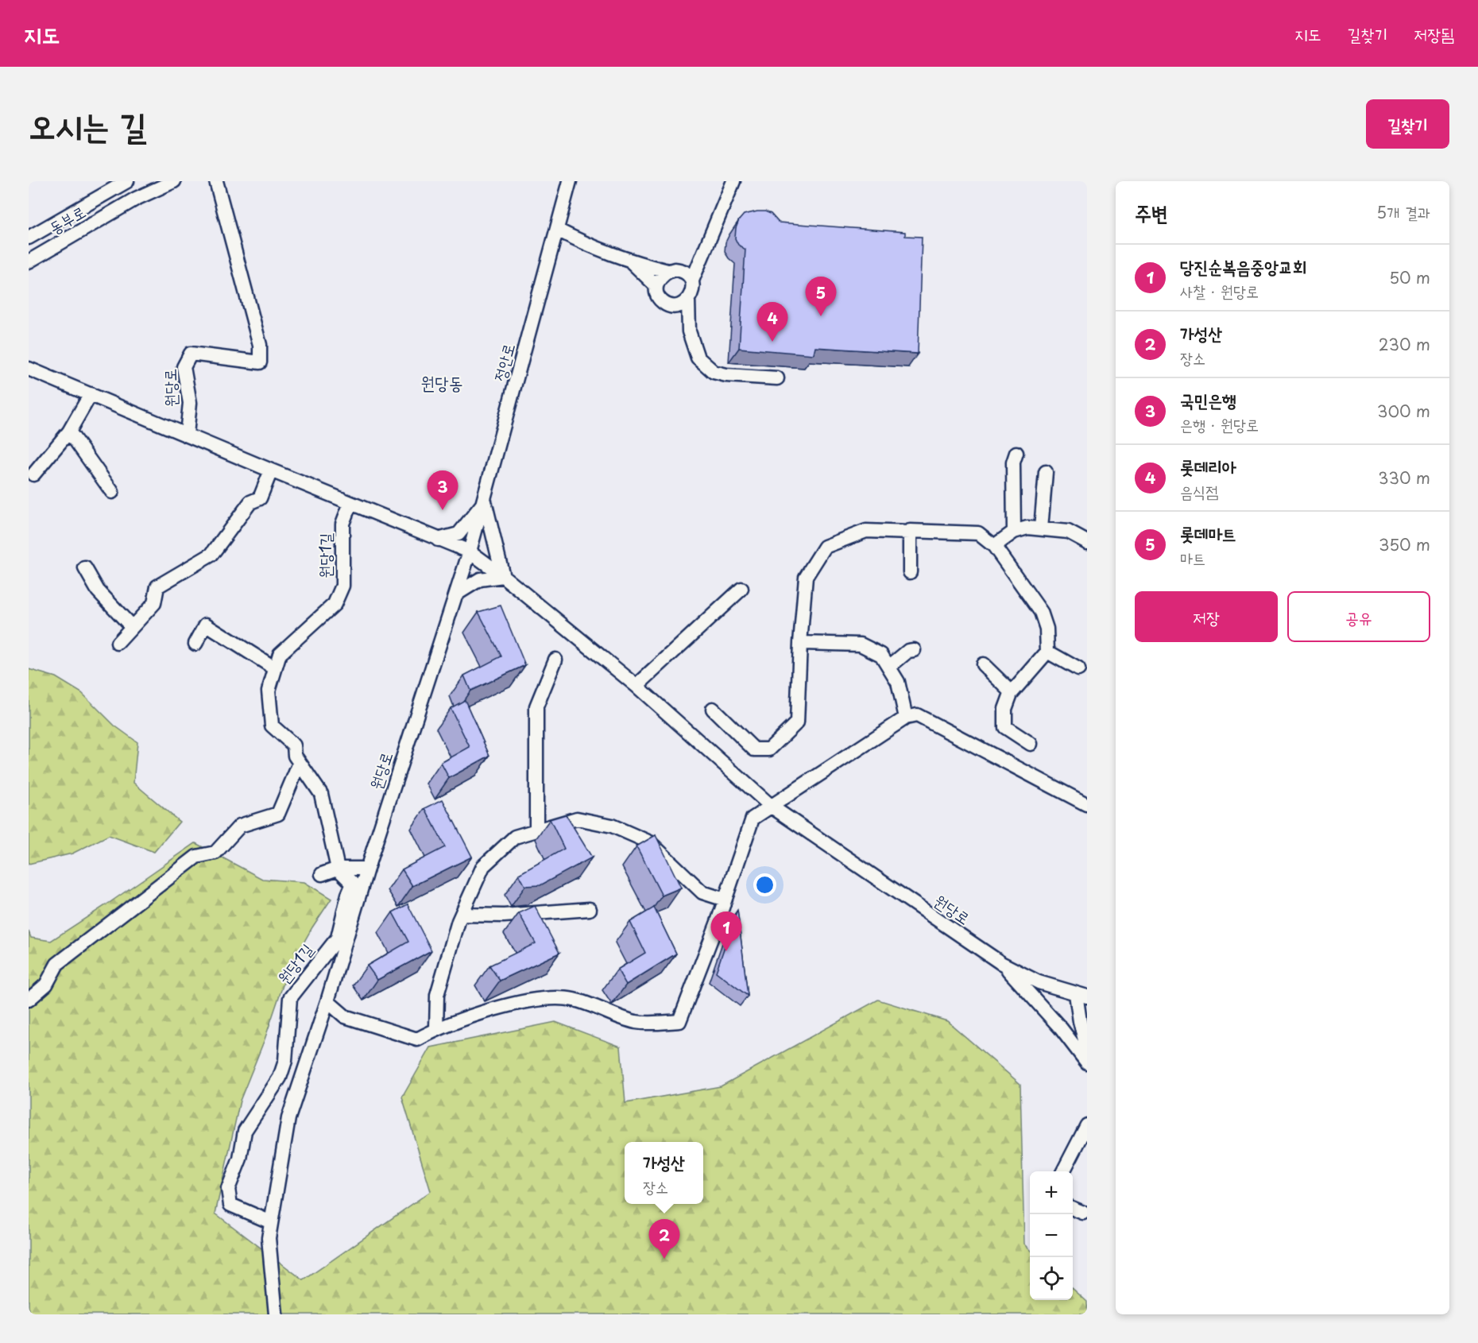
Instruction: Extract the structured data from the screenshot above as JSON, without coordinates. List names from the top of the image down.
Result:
{
  "streets": {
    "street": [
      "동부로",
      "정안로",
      "원당로",
      "원당1길"
    ]
  },
  "crossings": [
    ["정안로", "원당로"],
    ["원당로", "원당1길"]
  ],
  "districts": ["원당동"],
  "page": {
    "header": "지도",
    "nav": ["지도", "길찾기", "저장됨"],
    "title": "오시는 길",
    "buttons": [
      "길찾기",
      ["저장", "공유"]
    ],
    "heading": ["주변", "5개 결과"],
    "list": [
      {
        "mark": "1",
        "name": "당진순복음중앙교회",
        "note": "사찰 · 원당로",
        "value": "50 m"
      },
      {
        "mark": "2",
        "name": "가성산",
        "note": "장소",
        "value": "230 m"
      },
      {
        "mark": "3",
        "name": "국민은행",
        "note": "은행 · 원당로",
        "value": "300 m"
      },
      {
        "mark": "4",
        "name": "롯데리아",
        "note": "음식점",
        "value": "330 m"
      },
      {
        "mark": "5",
        "name": "롯데마트",
        "note": "마트",
        "value": "350 m"
      }
    ],
    "pins": [
      "5",
      "4",
      "3",
      "1",
      "2"
    ],
    "popup": ["가성산", "장소"],
    "map_buttons": ["+", "−"]
  }
}
